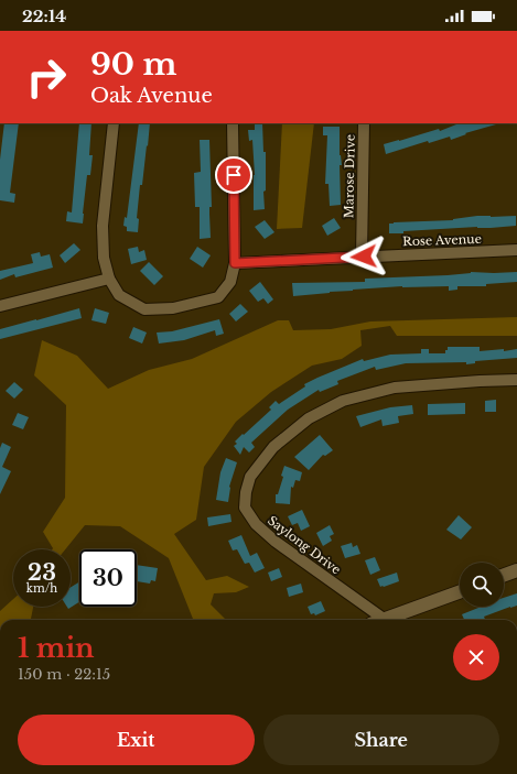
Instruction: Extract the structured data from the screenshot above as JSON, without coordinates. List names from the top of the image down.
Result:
{
  "streets": {
    "street": ["Marose Drive", "Rose Avenue", "Saylong Drive"]
  },
  "crossings": [
    ["Marose Drive", "Rose Avenue"]
  ],
  "page": {
    "status": "22:14",
    "turn": ["90 m", "Oak Avenue"],
    "speed": "23 km/h",
    "limit": "30",
    "heading": ["1 min", "150 m · 22:15"],
    "buttons": ["Exit", "Share"]
  }
}
